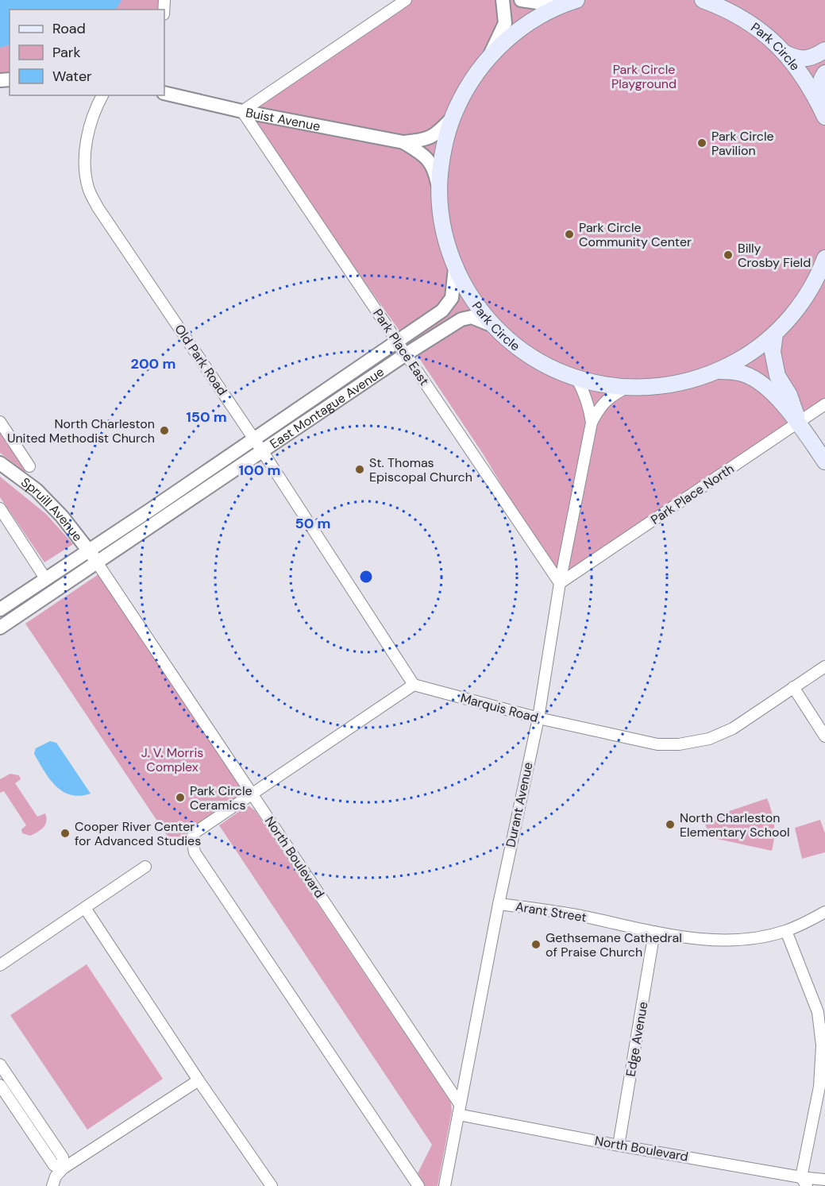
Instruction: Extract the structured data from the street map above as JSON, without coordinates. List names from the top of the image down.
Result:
{
  "streets": {
    "main road": ["Park Circle"],
    "street": [
      "Buist Avenue",
      "Park Place East",
      "Old Park Road",
      "East Montague Avenue",
      "Park Place North",
      "Spruill Avenue",
      "Marquis Road",
      "Durant Avenue",
      "North Boulevard",
      "Arant Street",
      "Edge Avenue"
    ]
  },
  "crossings": [
    ["Park Circle", "Buist Avenue"],
    ["Park Circle", "East Montague Avenue"],
    ["Park Circle", "Durant Avenue"],
    ["Buist Avenue", "Park Place East"],
    ["Park Place East", "East Montague Avenue"],
    ["Park Place East", "Park Place North"],
    ["Park Place East", "Durant Avenue"],
    ["Old Park Road", "East Montague Avenue"],
    ["Old Park Road", "Marquis Road"],
    ["East Montague Avenue", "Spruill Avenue"],
    ["East Montague Avenue", "North Boulevard"],
    ["Park Place North", "Durant Avenue"],
    ["Spruill Avenue", "North Boulevard"],
    ["Marquis Road", "Durant Avenue"],
    ["Durant Avenue", "North Boulevard"],
    ["Durant Avenue", "Arant Street"],
    ["North Boulevard", "Edge Avenue"],
    ["Arant Street", "Edge Avenue"]
  ],
  "parks": ["Park Circle Playground", "J. V. Morris Complex"],
  "places": [
    "Park Circle Pavilion",
    "Park Circle Community Center",
    "Billy Crosby Field",
    "North Charleston United Methodist Church",
    "St. Thomas Episcopal Church",
    "Park Circle Ceramics",
    "North Charleston Elementary School",
    "Cooper River Center for Advanced Studies",
    "Gethsemane Cathedral of Praise Church"
  ],
  "legend": ["Road", "Park", "Water"],
  "rings": [
    "200 m",
    "150 m",
    "100 m",
    "50 m"
  ]
}
